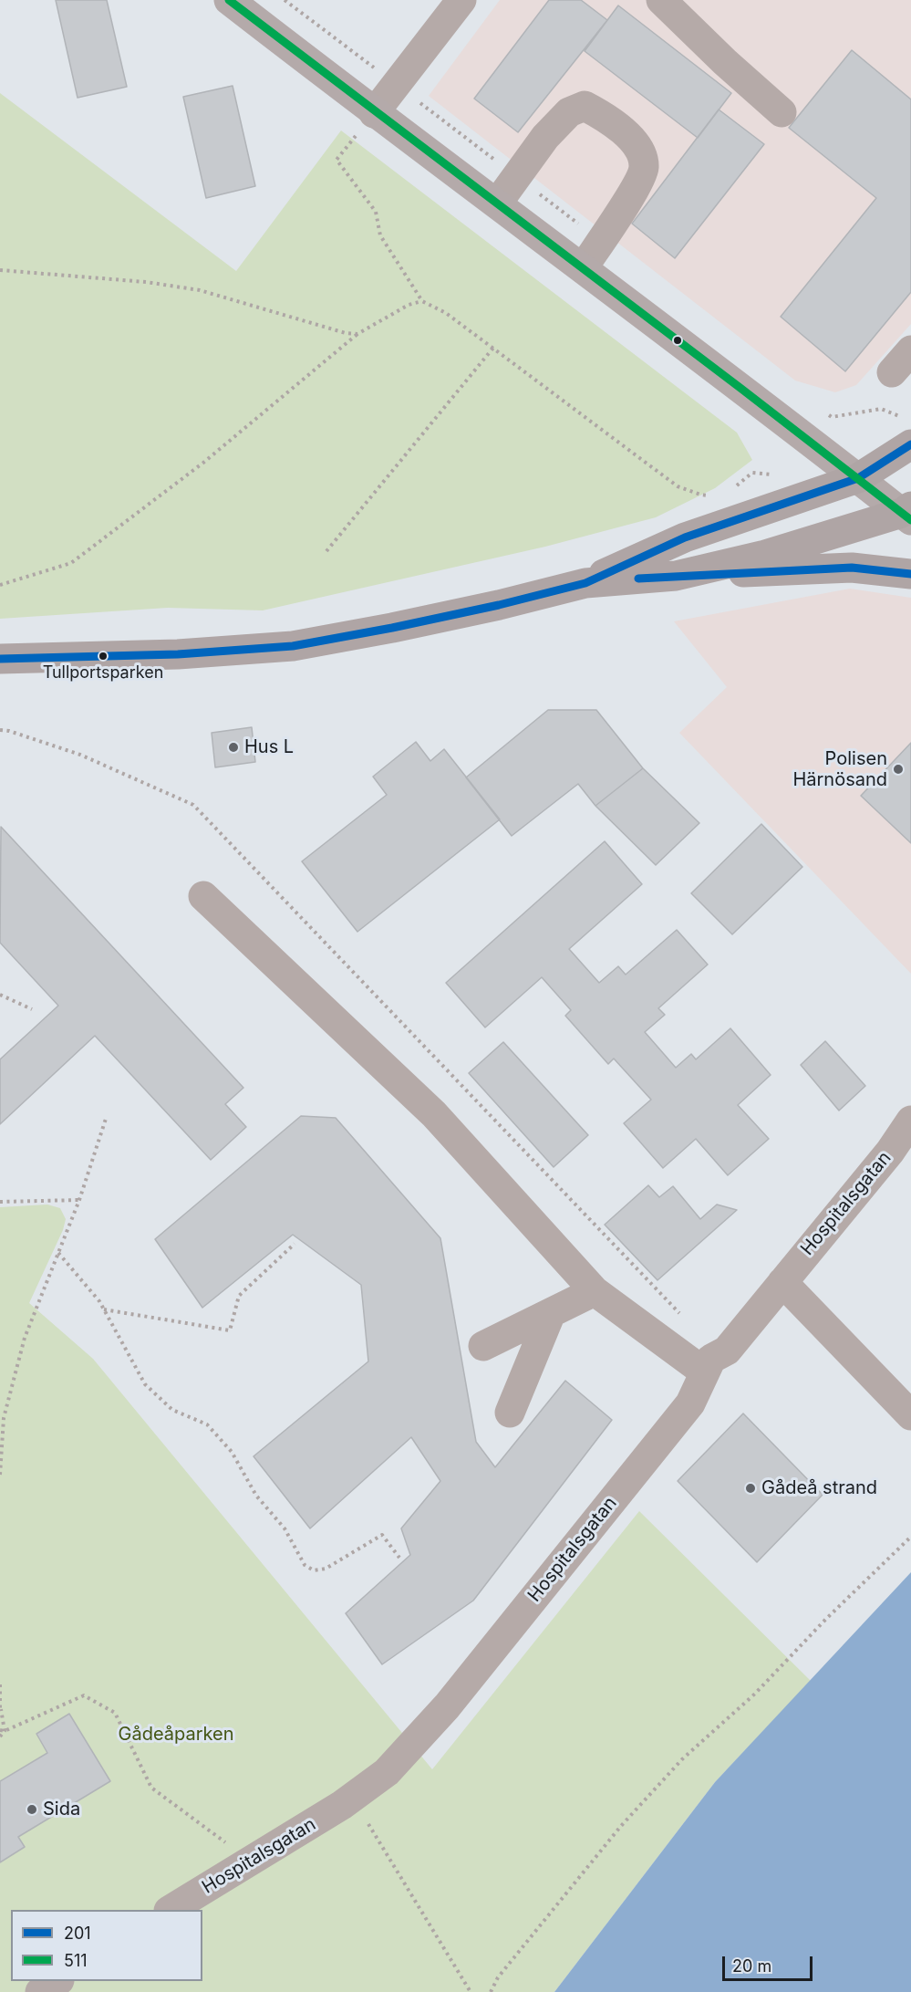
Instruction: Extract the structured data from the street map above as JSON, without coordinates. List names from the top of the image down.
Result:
{
  "streets": {
    "street": ["Hospitalsgatan"]
  },
  "parks": ["Gådeåparken"],
  "places": [
    "Tullportsparken",
    "Hus L",
    "Polisen Härnösand",
    "Gådeå strand",
    "Sida"
  ],
  "lines": ["transit line 511", "transit line 201"],
  "legend": ["201", "511"],
  "scale_bar": "20 m"
}
